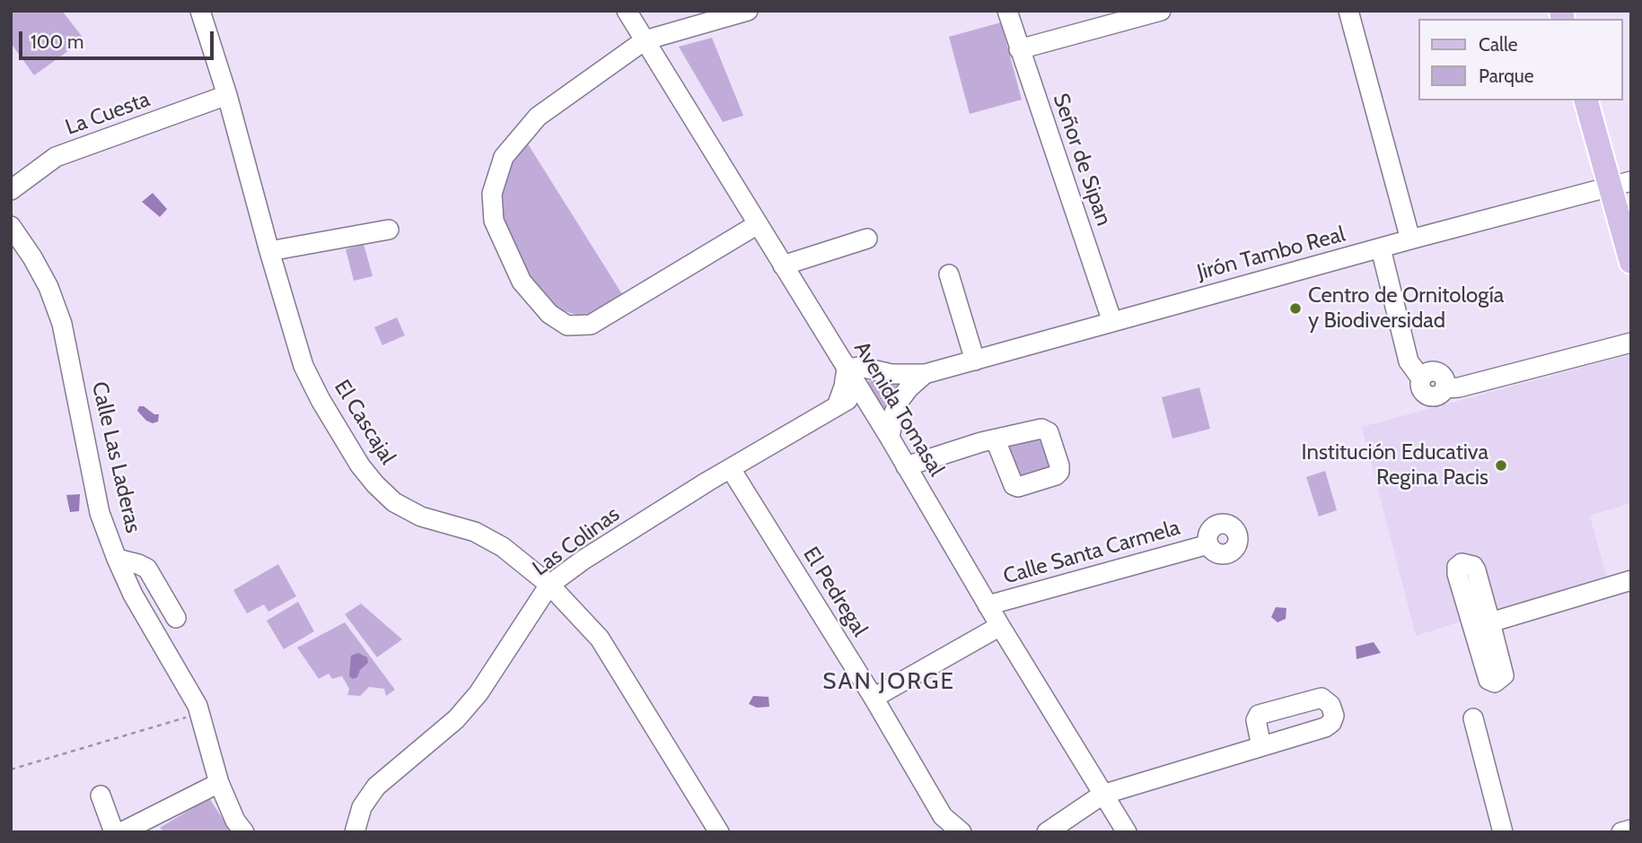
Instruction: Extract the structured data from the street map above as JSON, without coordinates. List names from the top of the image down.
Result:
{
  "streets": {
    "street": [
      "La Cuesta",
      "Señor de Sipan",
      "Jirón Tambo Real",
      "Avenida Tomasal",
      "El Cascajal",
      "Calle Las Laderas",
      "Las Colinas",
      "Calle Santa Carmela",
      "El Pedregal"
    ]
  },
  "crossings": [
    ["La Cuesta", "El Cascajal"],
    ["Señor de Sipan", "Jirón Tambo Real"],
    ["Jirón Tambo Real", "Avenida Tomasal"],
    ["Avenida Tomasal", "Las Colinas"],
    ["Avenida Tomasal", "Calle Santa Carmela"],
    ["El Cascajal", "Las Colinas"],
    ["Las Colinas", "El Pedregal"]
  ],
  "districts": ["SAN JORGE"],
  "places": ["Centro de Ornitología y Biodiversidad", "Institución Educativa Regina Pacis"],
  "legend": ["Calle", "Parque"],
  "scale_bar": "100 m"
}
